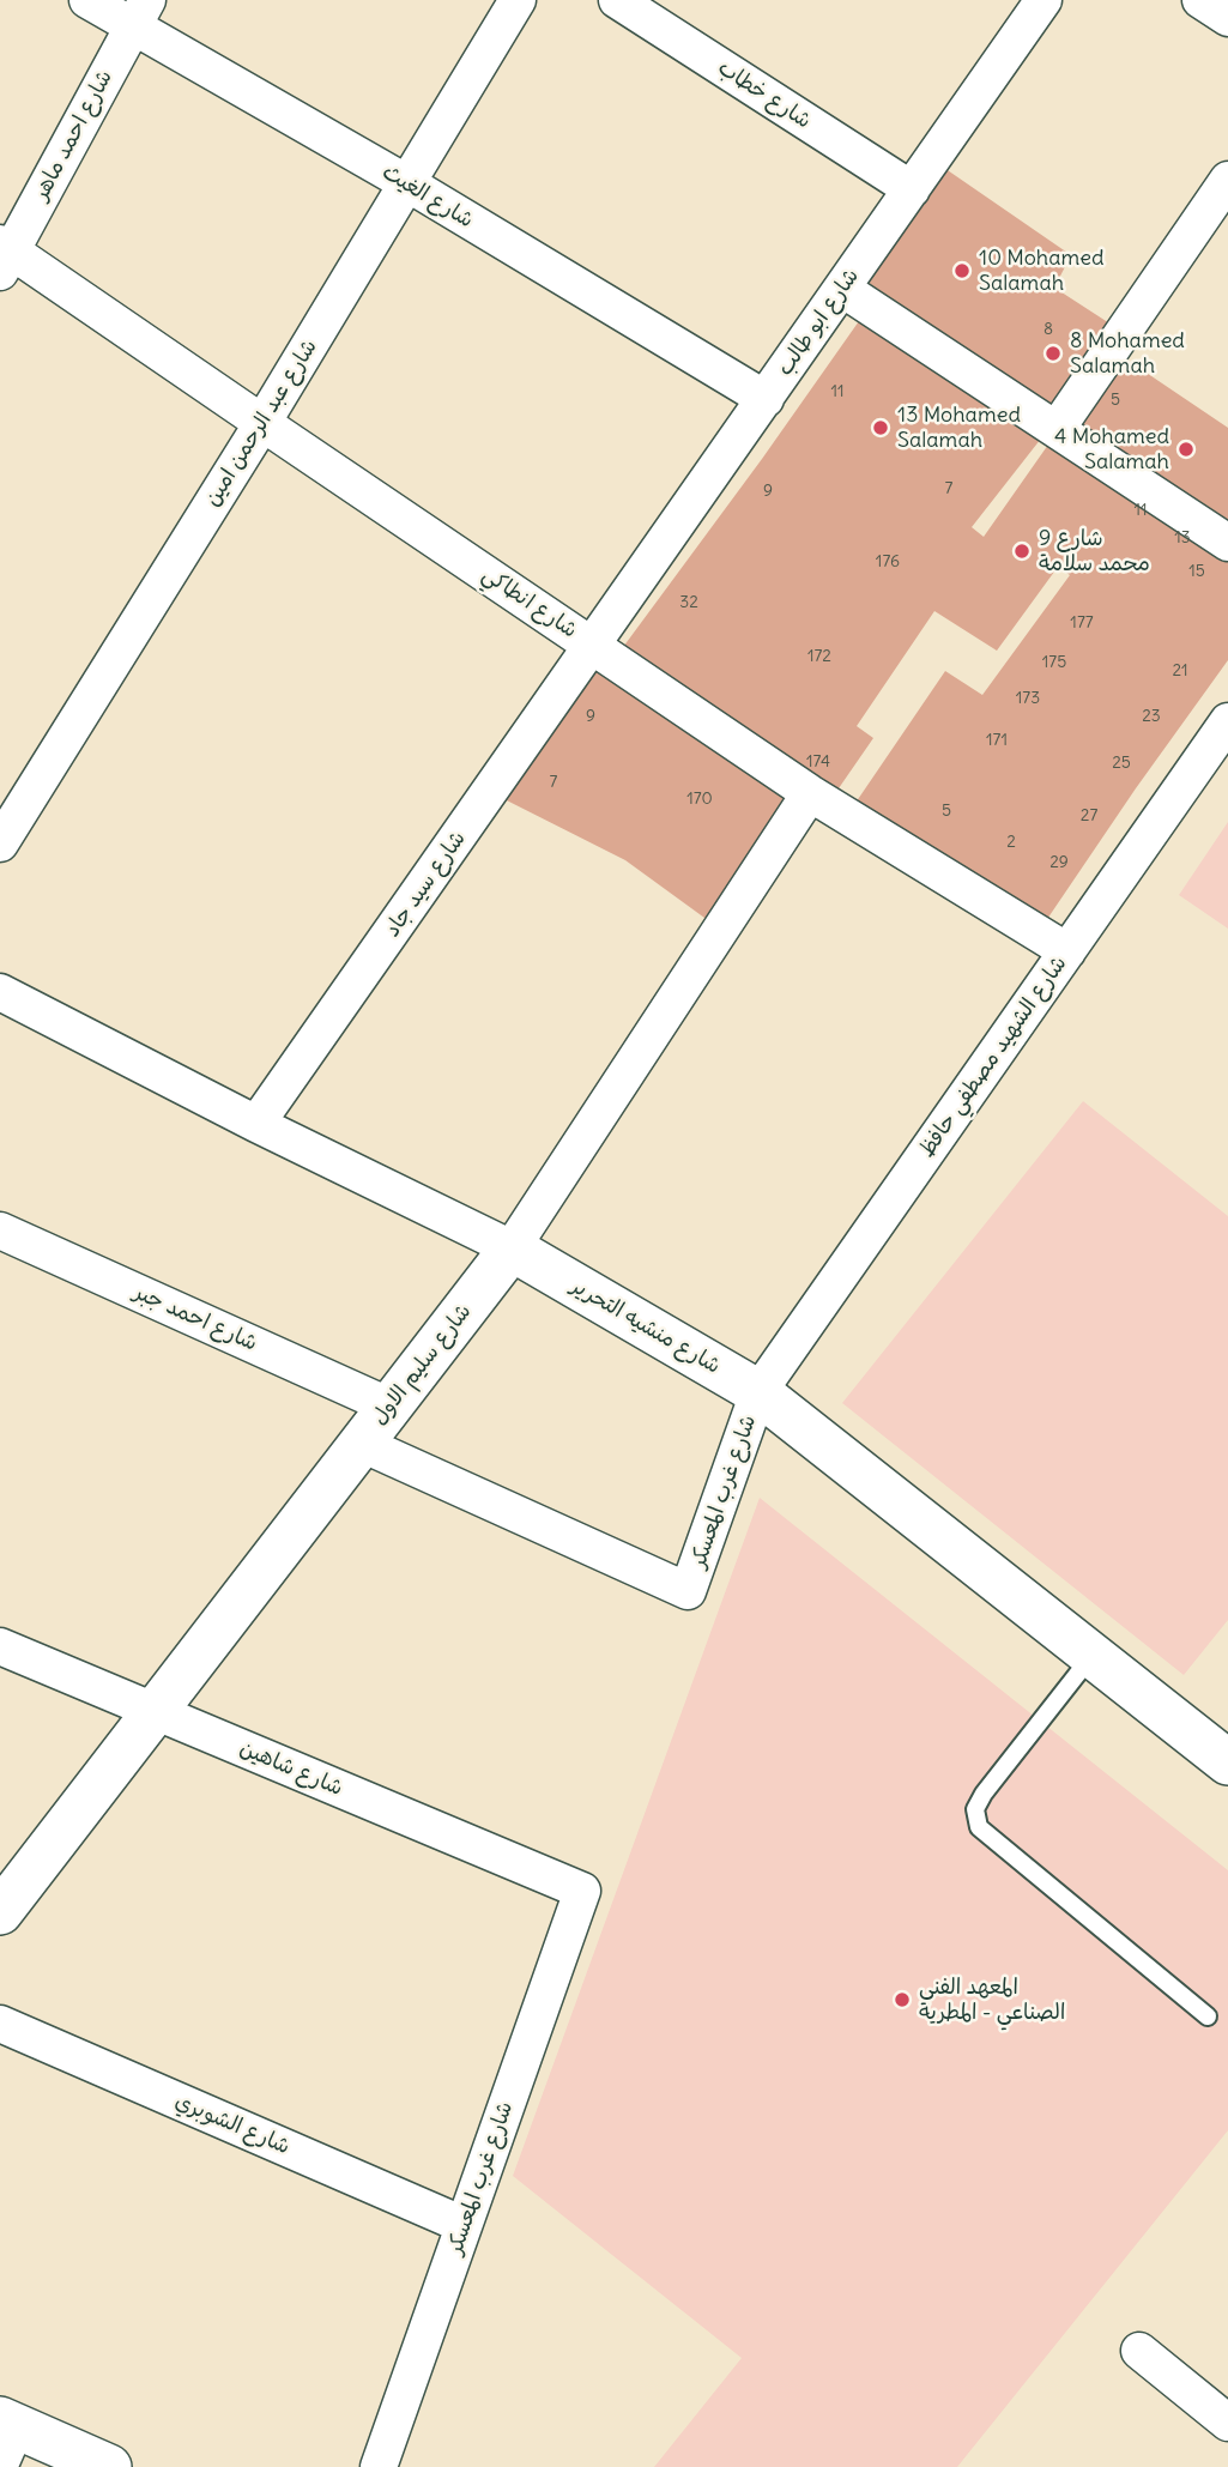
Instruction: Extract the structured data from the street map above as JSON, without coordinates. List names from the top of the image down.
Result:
{
  "streets": {
    "street": [
      "شارع خطاب",
      "شارع احمد ماهر",
      "شارع الغيث",
      "شارع ابو طالب",
      "شارع عبد الرحمن امين",
      "شارع انطاكي",
      "شارع سيد جاد",
      "شارع الشهيد مصطفي حافظ",
      "شارع احمد جبر",
      "شارع منشيه التحرير",
      "شارع سليم الاول",
      "شارع غرب المعسكر",
      "شارع شاهين",
      "شارع الشوبري"
    ]
  },
  "crossings": [
    ["شارع خطاب", "شارع ابو طالب"],
    ["شارع احمد ماهر", "شارع الغيث"],
    ["شارع احمد ماهر", "شارع انطاكي"],
    ["شارع الغيث", "شارع ابو طالب"],
    ["شارع الغيث", "شارع عبد الرحمن امين"],
    ["شارع ابو طالب", "شارع انطاكي"],
    ["شارع ابو طالب", "شارع سيد جاد"],
    ["شارع عبد الرحمن امين", "شارع انطاكي"],
    ["شارع انطاكي", "شارع سيد جاد"],
    ["شارع انطاكي", "شارع الشهيد مصطفي حافظ"],
    ["شارع انطاكي", "شارع سليم الاول"],
    ["شارع سيد جاد", "شارع منشيه التحرير"],
    ["شارع الشهيد مصطفي حافظ", "شارع منشيه التحرير"],
    ["شارع الشهيد مصطفي حافظ", "شارع غرب المعسكر"],
    ["شارع احمد جبر", "شارع سليم الاول"],
    ["شارع منشيه التحرير", "شارع سليم الاول"],
    ["شارع منشيه التحرير", "شارع غرب المعسكر"],
    ["شارع سليم الاول", "شارع غرب المعسكر"],
    ["شارع سليم الاول", "شارع شاهين"],
    ["شارع غرب المعسكر", "شارع شاهين"],
    ["شارع غرب المعسكر", "شارع الشوبري"]
  ],
  "places": [
    "10 Mohamed Salamah",
    "8 Mohamed Salamah",
    "13 Mohamed Salamah",
    "4 Mohamed Salamah",
    "9 شارع محمد سلامة",
    "المعهد الفني الصناعي - المطرية"
  ],
  "house_numbers": [
    "8",
    "11",
    "5",
    "7",
    "9",
    "11",
    "13",
    "176",
    "15",
    "32",
    "177",
    "172",
    "175",
    "21",
    "173",
    "9",
    "23",
    "171",
    "174",
    "25",
    "7",
    "170",
    "5",
    "27",
    "2",
    "29"
  ]
}
